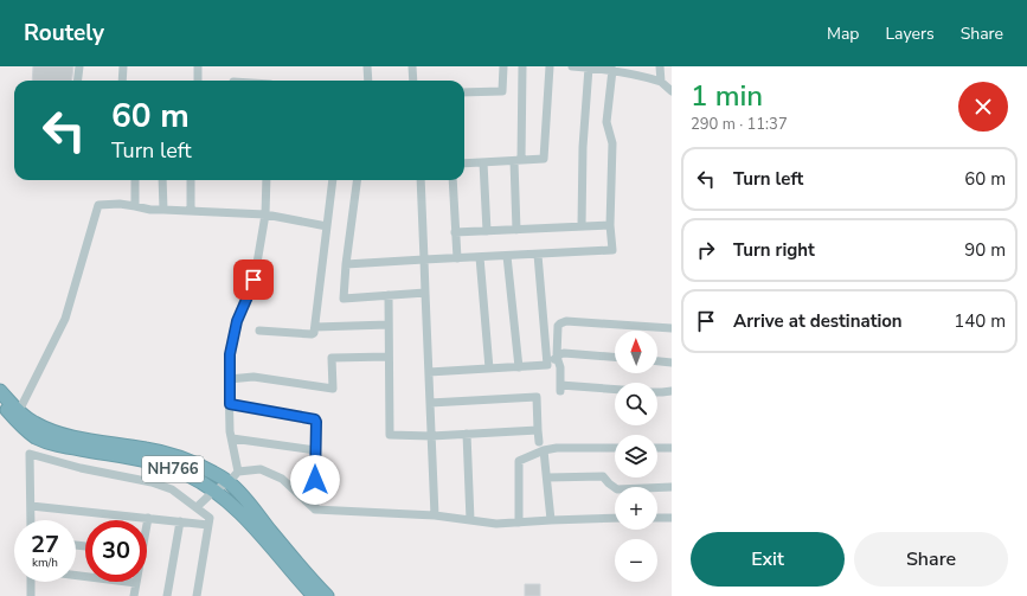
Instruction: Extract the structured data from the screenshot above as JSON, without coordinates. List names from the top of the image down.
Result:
{
  "streets": {
    "highway": ["NH766"]
  },
  "north": "top",
  "page": {
    "header": "Routely",
    "nav": ["Map", "Layers", "Share"],
    "heading": ["1 min", "290 m · 11:37"],
    "turn": ["60 m", "Turn left"],
    "list": [
      {
        "name": "Turn left",
        "value": "60 m"
      },
      {
        "name": "Turn right",
        "value": "90 m"
      },
      {
        "name": "Arrive at destination",
        "value": "140 m"
      }
    ],
    "map_buttons": ["+", "−"],
    "speed": "27 km/h",
    "limit": "30",
    "buttons": ["Exit", "Share"]
  }
}
